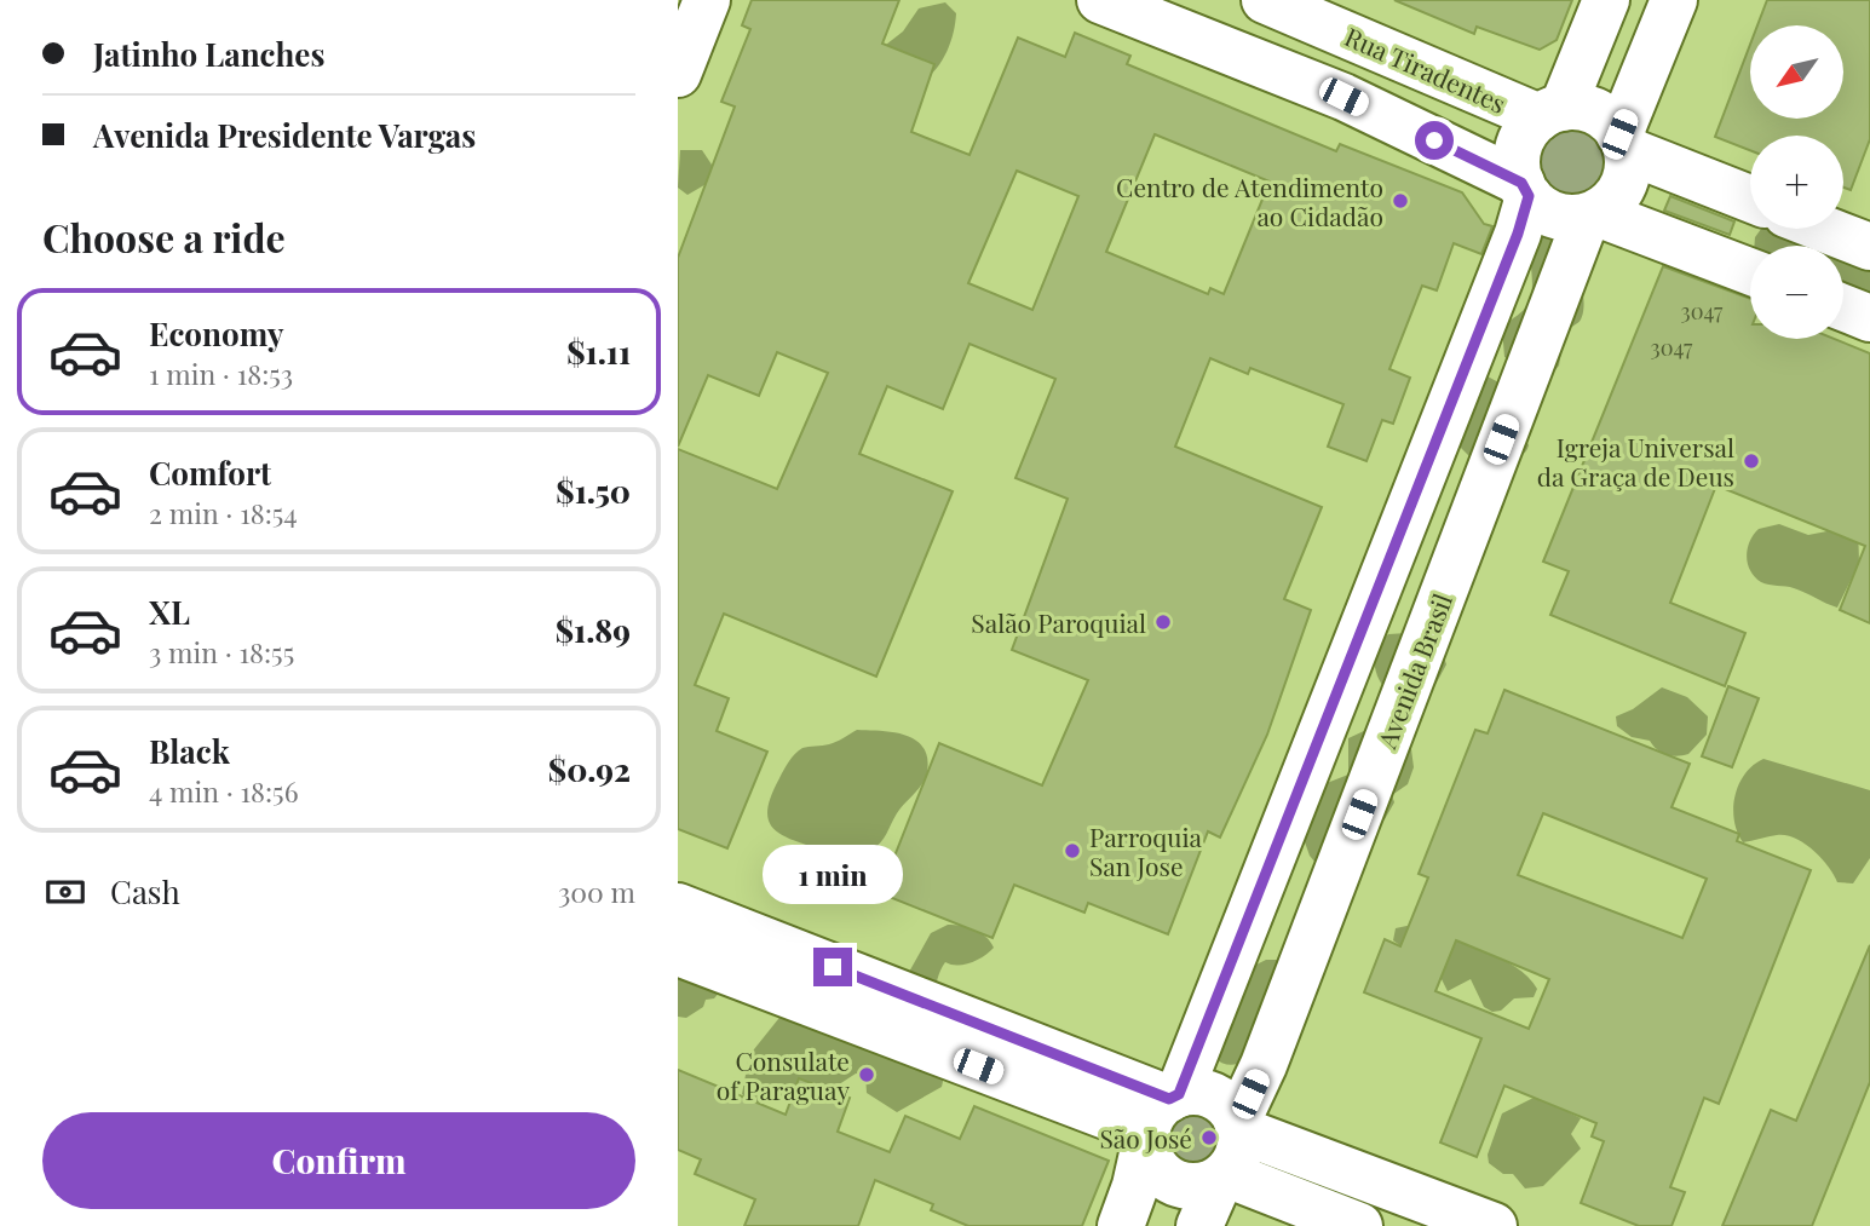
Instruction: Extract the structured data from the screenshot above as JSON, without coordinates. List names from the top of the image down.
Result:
{
  "streets": {
    "main road": ["Rua Tiradentes", "Avenida Brasil"]
  },
  "crossings": [
    ["Rua Tiradentes", "Avenida Brasil"]
  ],
  "places": [
    "Centro de Atendimento ao Cidadão",
    "Igreja Universal da Graça de Deus",
    "Salão Paroquial",
    "Parroquia San Jose",
    "Consulate of Paraguay",
    "São José"
  ],
  "house_numbers": ["3047", "3047"],
  "north": "bottom left",
  "page": {
    "banner": ["Jatinho Lanches", "Avenida Presidente Vargas"],
    "map_buttons": ["+", "−"],
    "heading": "Choose a ride",
    "list": [
      {
        "name": "Economy",
        "note": "1 min · 18:53",
        "value": "$1.11"
      },
      {
        "name": "Comfort",
        "note": "2 min · 18:54",
        "value": "$1.50"
      },
      {
        "name": "XL",
        "note": "3 min · 18:55",
        "value": "$1.89"
      },
      {
        "name": "Black",
        "note": "4 min · 18:56",
        "value": "$0.92"
      }
    ],
    "pay": ["Cash", "300 m"],
    "bubble": "1 min",
    "buttons": "Confirm"
  }
}
